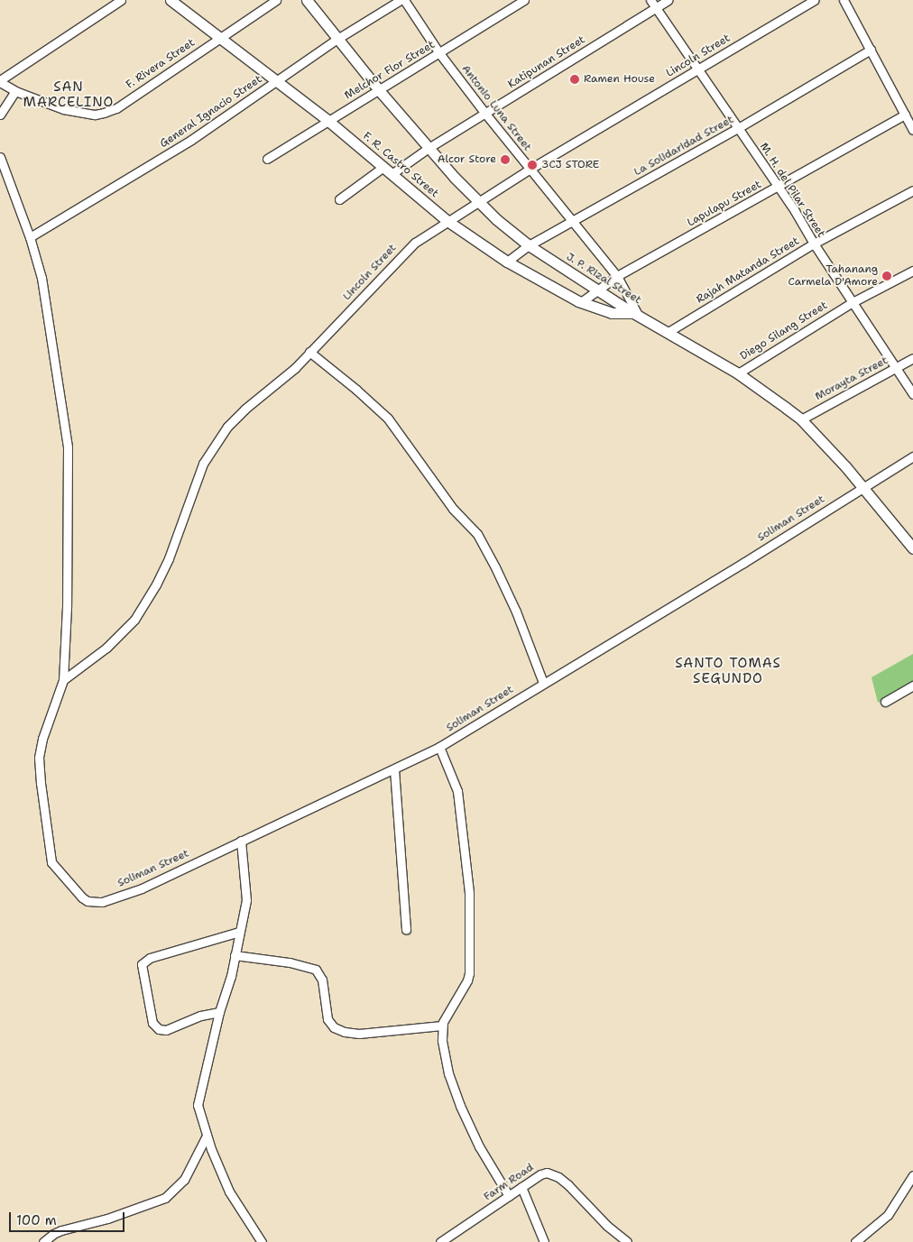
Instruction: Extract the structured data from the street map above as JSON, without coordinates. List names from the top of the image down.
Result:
{
  "streets": {
    "main road": ["F. R. Castro Street", "J. P. Rizal Street"],
    "street": [
      "Lincoln Street",
      "Katipunan Street",
      "F. Rivera Street",
      "Melchor Flor Street",
      "Antonio Luna Street",
      "General Ignacio Street",
      "La Solidaridad Street",
      "M. H. del Pilar Street",
      "Lapulapu Street",
      "Rajah Matanda Street",
      "Diego Silang Street",
      "Morayta Street",
      "Soliman Street",
      "Farm Road"
    ]
  },
  "crossings": [
    ["Lincoln Street", "Antonio Luna Street"],
    ["Lincoln Street", "F. R. Castro Street"],
    ["Lincoln Street", "M. H. del Pilar Street"],
    ["Lincoln Street", "J. P. Rizal Street"],
    ["Lincoln Street", "Soliman Street"],
    ["Katipunan Street", "Antonio Luna Street"],
    ["Katipunan Street", "F. R. Castro Street"],
    ["Katipunan Street", "M. H. del Pilar Street"],
    ["Katipunan Street", "J. P. Rizal Street"],
    ["F. Rivera Street", "F. R. Castro Street"],
    ["Melchor Flor Street", "Antonio Luna Street"],
    ["Melchor Flor Street", "F. R. Castro Street"],
    ["Melchor Flor Street", "J. P. Rizal Street"],
    ["Antonio Luna Street", "General Ignacio Street"],
    ["Antonio Luna Street", "La Solidaridad Street"],
    ["Antonio Luna Street", "F. R. Castro Street"],
    ["Antonio Luna Street", "Lapulapu Street"],
    ["Antonio Luna Street", "J. P. Rizal Street"],
    ["General Ignacio Street", "F. R. Castro Street"],
    ["General Ignacio Street", "J. P. Rizal Street"],
    ["La Solidaridad Street", "F. R. Castro Street"],
    ["La Solidaridad Street", "M. H. del Pilar Street"],
    ["La Solidaridad Street", "J. P. Rizal Street"],
    ["F. R. Castro Street", "Lapulapu Street"],
    ["F. R. Castro Street", "J. P. Rizal Street"],
    ["M. H. del Pilar Street", "Lapulapu Street"],
    ["M. H. del Pilar Street", "Rajah Matanda Street"],
    ["M. H. del Pilar Street", "Diego Silang Street"],
    ["M. H. del Pilar Street", "Morayta Street"],
    ["Lapulapu Street", "J. P. Rizal Street"],
    ["Rajah Matanda Street", "J. P. Rizal Street"],
    ["J. P. Rizal Street", "Diego Silang Street"],
    ["J. P. Rizal Street", "Morayta Street"],
    ["J. P. Rizal Street", "Soliman Street"]
  ],
  "districts": ["SAN MARCELINO", "SANTO TOMAS SEGUNDO"],
  "places": [
    "Ramen House",
    "Alcor Store",
    "3CJ STORE",
    "Tahanang Carmela D'Amore"
  ],
  "scale_bar": "100 m"
}
